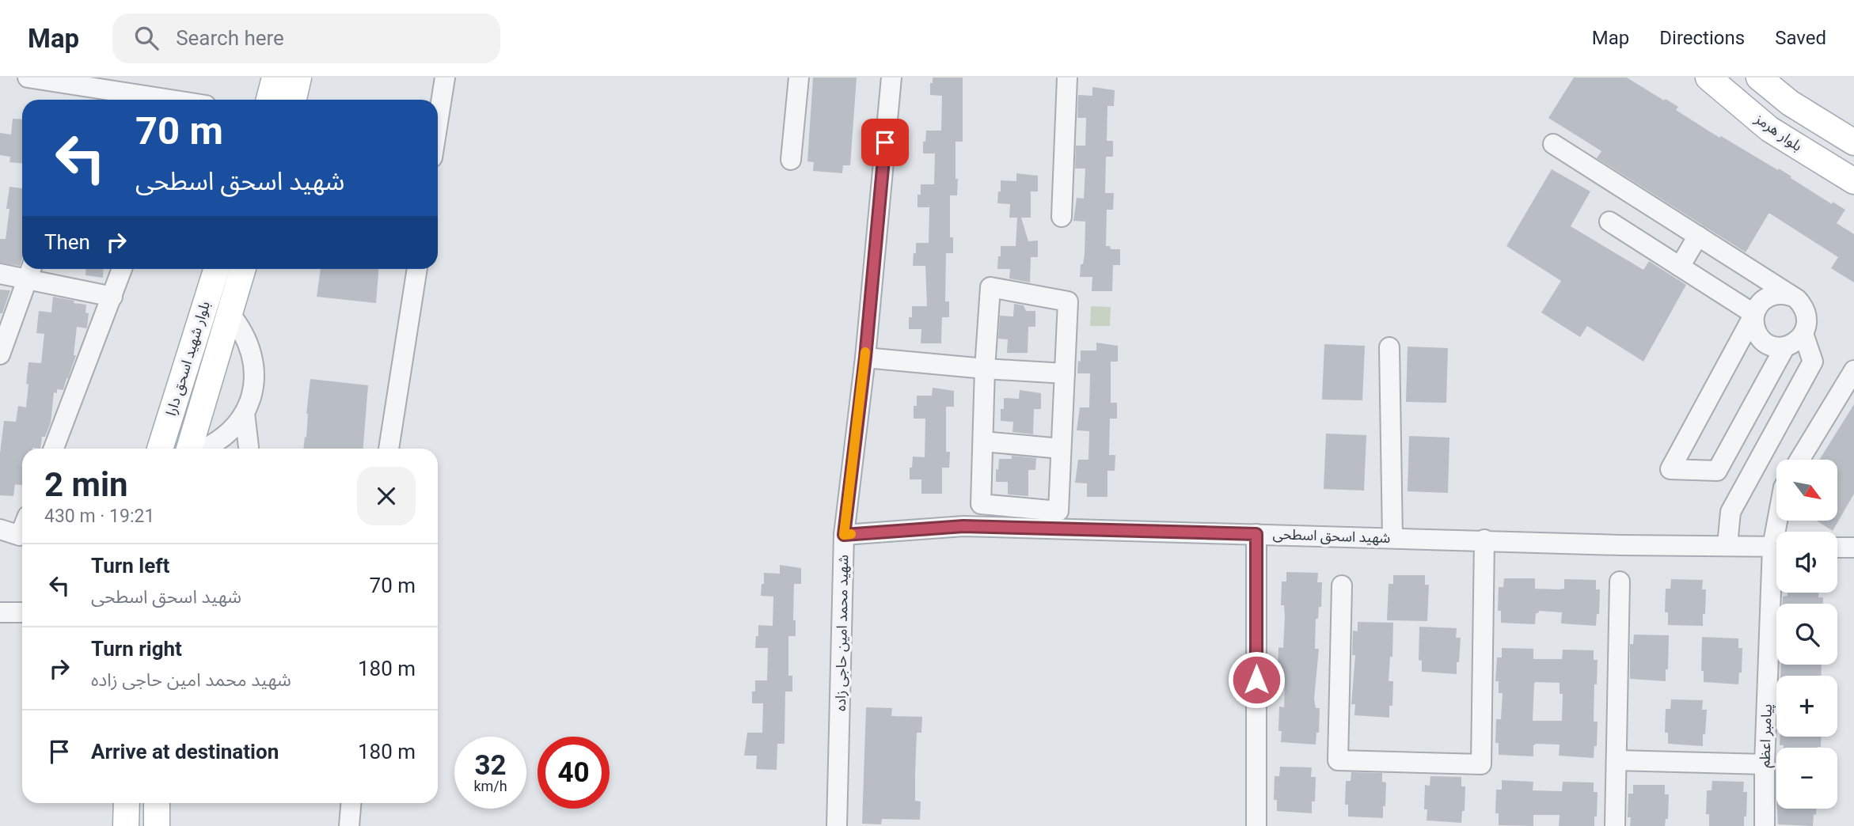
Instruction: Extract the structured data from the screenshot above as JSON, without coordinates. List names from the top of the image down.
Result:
{
  "streets": {
    "main road": ["بلوار هرمز", "بلوار شهید اسحق دارا"],
    "street": ["شهید اسحق اسطحی", "شهید محمد امین حاجی زاده", "پیامبر اعظم"]
  },
  "crossings": [
    ["شهید اسحق اسطحی", "شهید محمد امین حاجی زاده"]
  ],
  "north": "bottom right",
  "page": {
    "header": "Map",
    "search": "Search here",
    "nav": ["Map", "Directions", "Saved"],
    "turn": ["70 m", "شهید اسحق اسطحی"],
    "then": "Then",
    "heading": ["2 min", "430 m · 19:21"],
    "map_buttons": ["+", "−"],
    "list": [
      {
        "name": "Turn left",
        "note": "شهید اسحق اسطحی",
        "value": "70 m"
      },
      {
        "name": "Turn right",
        "note": "شهید محمد امین حاجی زاده",
        "value": "180 m"
      },
      {
        "name": "Arrive at destination",
        "value": "180 m"
      }
    ],
    "speed": "32 km/h",
    "limit": "40"
  }
}
